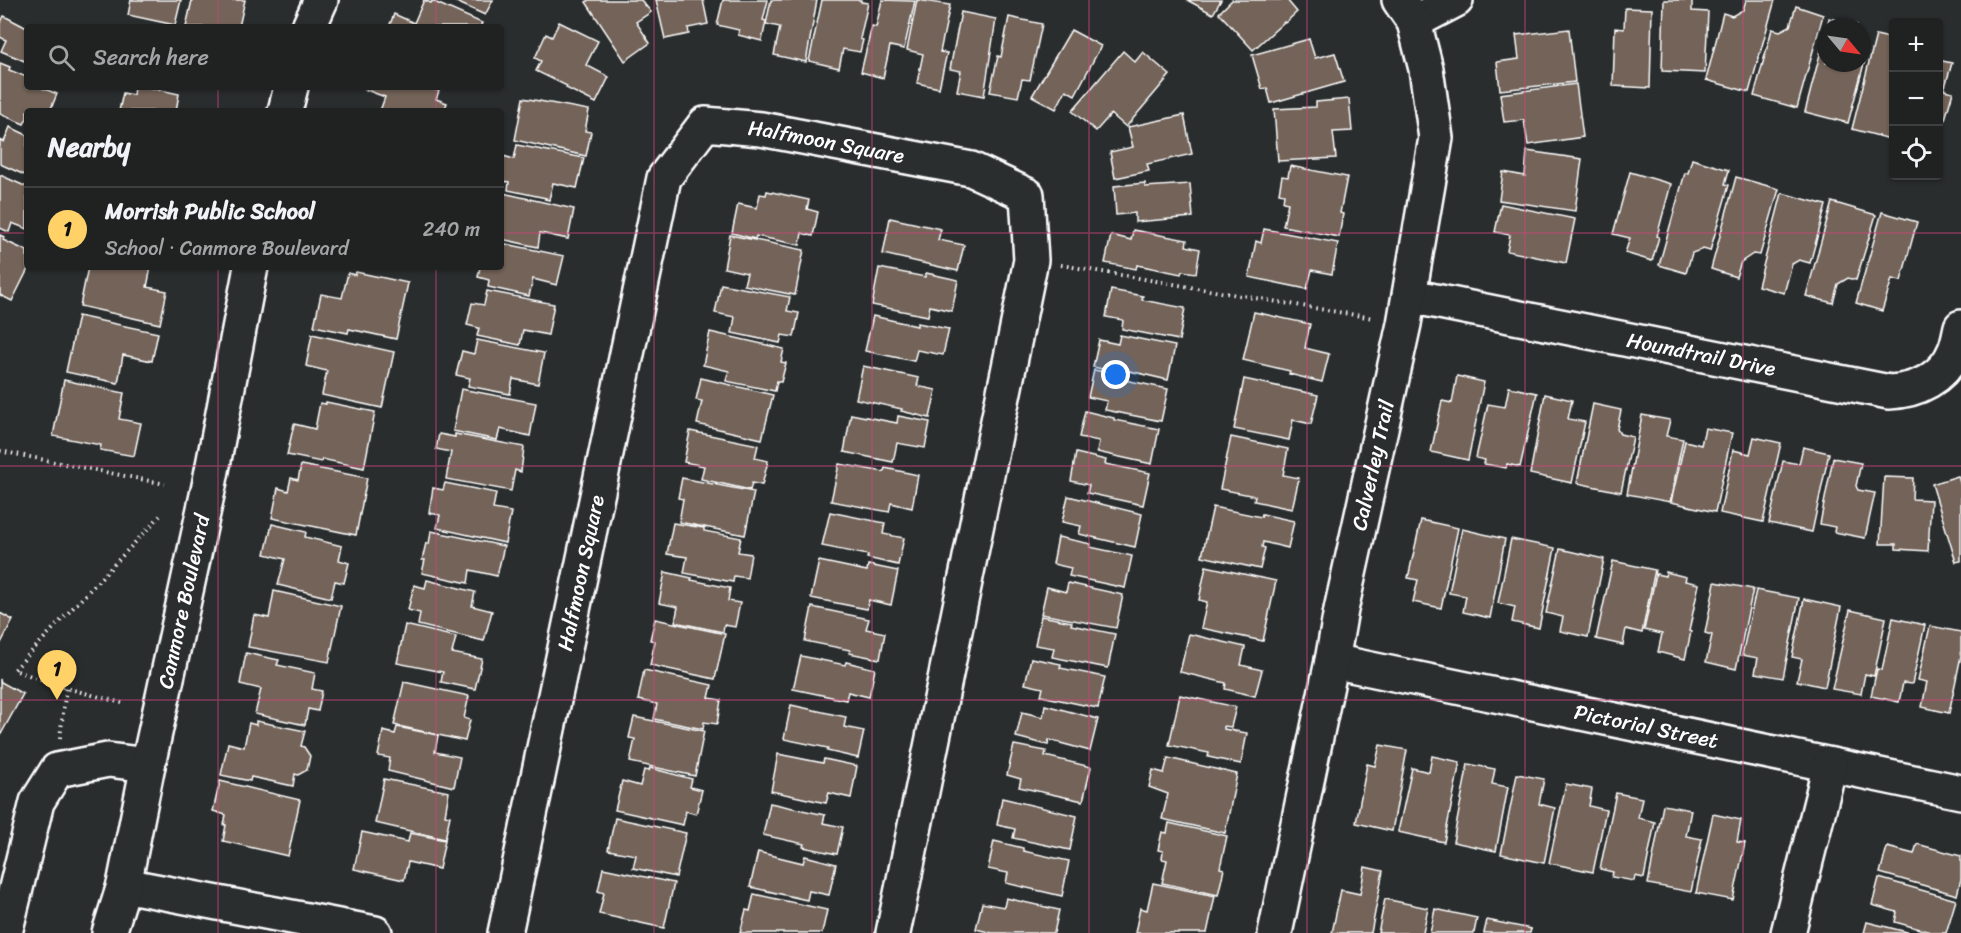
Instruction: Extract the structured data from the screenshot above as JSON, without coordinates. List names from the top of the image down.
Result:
{
  "streets": {
    "street": [
      "Halfmoon Square",
      "Houndtrail Drive",
      "Calverley Trail",
      "Canmore Boulevard",
      "Pictorial Street"
    ]
  },
  "crossings": [
    ["Houndtrail Drive", "Calverley Trail"],
    ["Calverley Trail", "Pictorial Street"]
  ],
  "north": "bottom right",
  "page": {
    "map_buttons": ["+", "−"],
    "search": "Search here",
    "heading": "Nearby",
    "list": [
      {
        "mark": "1",
        "name": "Morrish Public School",
        "note": "School · Canmore Boulevard",
        "value": "240 m"
      }
    ],
    "pins": "1"
  }
}
